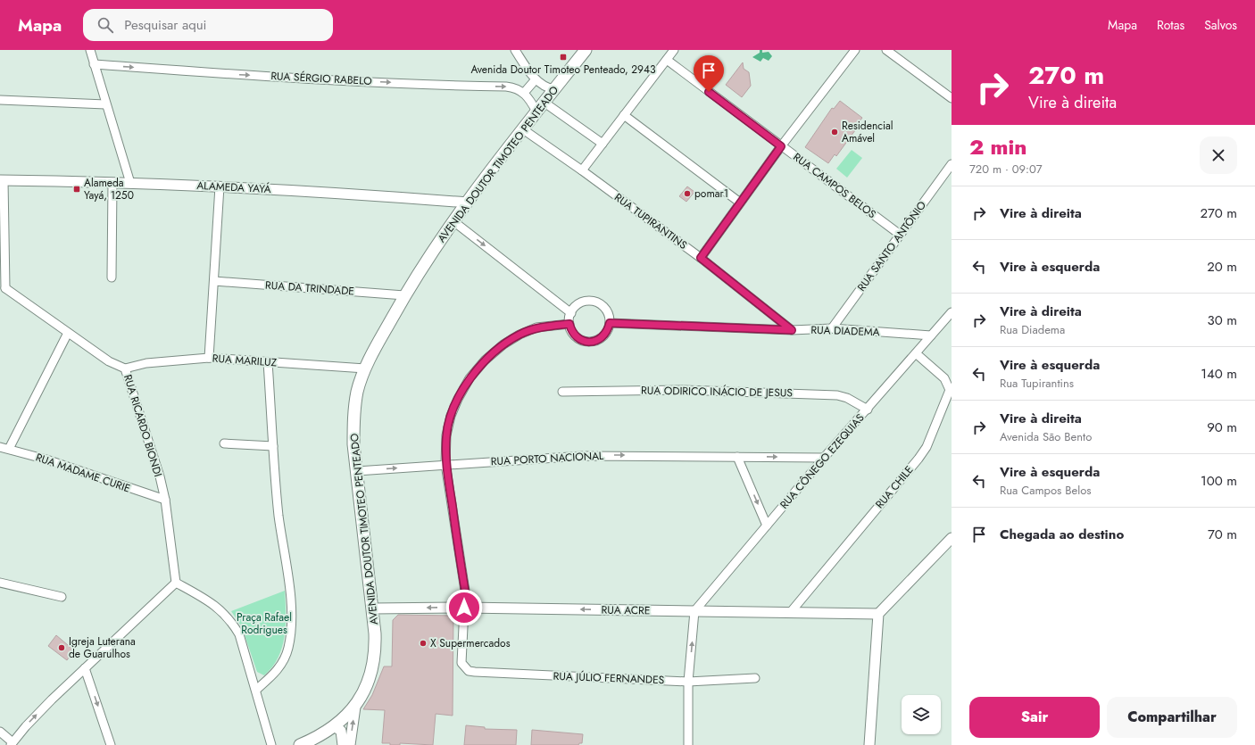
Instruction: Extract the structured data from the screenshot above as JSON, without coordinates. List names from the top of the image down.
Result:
{
  "streets": {
    "main road": ["AVENIDA DOUTOR TIMOTEO PENTEADO"],
    "street": [
      "RUA SÉRGIO RABELO",
      "RUA CAMPOS BELOS",
      "ALAMEDA YAYÁ",
      "RUA TUPIRANTINS",
      "RUA SANTO ANTÔNIO",
      "RUA DA TRINDADE",
      "RUA DIADEMA",
      "RUA MARILUZ",
      "RUA ODIRICO INÁCIO DE JESUS",
      "RUA RICARDO BIONDI",
      "RUA PORTO NACIONAL",
      "RUA CÔNEGO EZEQUIAS",
      "RUA MADAME CURIE",
      "RUA CHILE",
      "RUA ACRE",
      "RUA JÚLIO FERNANDES"
    ]
  },
  "crossings": [
    ["AVENIDA DOUTOR TIMOTEO PENTEADO", "ALAMEDA YAYÁ"],
    ["AVENIDA DOUTOR TIMOTEO PENTEADO", "RUA TUPIRANTINS"],
    ["AVENIDA DOUTOR TIMOTEO PENTEADO", "RUA DA TRINDADE"],
    ["AVENIDA DOUTOR TIMOTEO PENTEADO", "RUA MARILUZ"],
    ["AVENIDA DOUTOR TIMOTEO PENTEADO", "RUA PORTO NACIONAL"],
    ["AVENIDA DOUTOR TIMOTEO PENTEADO", "RUA ACRE"],
    ["RUA CAMPOS BELOS", "RUA SANTO ANTÔNIO"],
    ["RUA TUPIRANTINS", "RUA DIADEMA"],
    ["RUA SANTO ANTÔNIO", "RUA DIADEMA"],
    ["RUA DIADEMA", "RUA CÔNEGO EZEQUIAS"],
    ["RUA MARILUZ", "RUA RICARDO BIONDI"],
    ["RUA ODIRICO INÁCIO DE JESUS", "RUA CÔNEGO EZEQUIAS"],
    ["RUA RICARDO BIONDI", "RUA MADAME CURIE"],
    ["RUA PORTO NACIONAL", "RUA CÔNEGO EZEQUIAS"],
    ["RUA CÔNEGO EZEQUIAS", "RUA CHILE"],
    ["RUA CÔNEGO EZEQUIAS", "RUA ACRE"],
    ["RUA CHILE", "RUA ACRE"],
    ["RUA ACRE", "RUA JÚLIO FERNANDES"]
  ],
  "one_way": ["RUA SÉRGIO RABELO", "RUA PORTO NACIONAL", "RUA ACRE"],
  "parks": ["Praça Rafael Rodrigues"],
  "places": {
    "transit": ["Avenida Doutor Timoteo Penteado, 2943", "Alameda Yayá, 1250"],
    "other": [
      "Residencial Amável",
      "pomar1",
      "X Supermercados",
      "Igreja Luterana de Guarulhos"
    ]
  },
  "page": {
    "header": "Mapa",
    "search": "Pesquisar aqui",
    "nav": ["Mapa", "Rotas", "Salvos"],
    "turn": ["270 m", "Vire à direita"],
    "heading": ["2 min", "720 m · 09:07"],
    "list": [
      {
        "name": "Vire à direita",
        "value": "270 m"
      },
      {
        "name": "Vire à esquerda",
        "value": "20 m"
      },
      {
        "name": "Vire à direita",
        "note": "Rua Diadema",
        "value": "30 m"
      },
      {
        "name": "Vire à esquerda",
        "note": "Rua Tupirantins",
        "value": "140 m"
      },
      {
        "name": "Vire à direita",
        "note": "Avenida São Bento",
        "value": "90 m"
      },
      {
        "name": "Vire à esquerda",
        "note": "Rua Campos Belos",
        "value": "100 m"
      },
      {
        "name": "Chegada ao destino",
        "value": "70 m"
      }
    ],
    "buttons": ["Sair", "Compartilhar"]
  }
}
